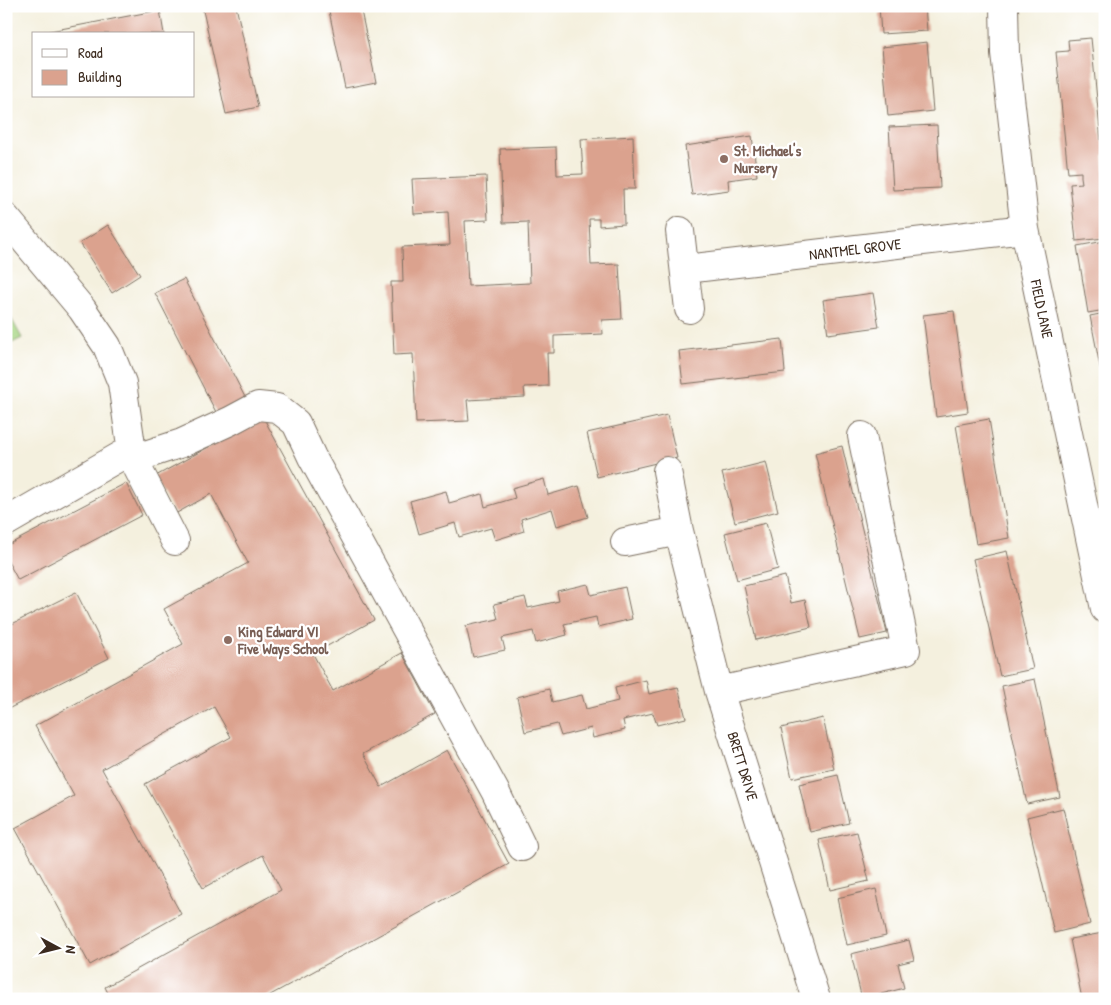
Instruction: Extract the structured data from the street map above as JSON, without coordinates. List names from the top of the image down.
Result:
{
  "streets": {
    "street": ["NANTMEL GROVE", "FIELD LANE", "BRETT DRIVE"]
  },
  "crossings": [
    ["NANTMEL GROVE", "FIELD LANE"]
  ],
  "places": ["St. Michael's Nursery", "King Edward VI Five Ways School"],
  "legend": ["Road", "Building"],
  "north": "right"
}
